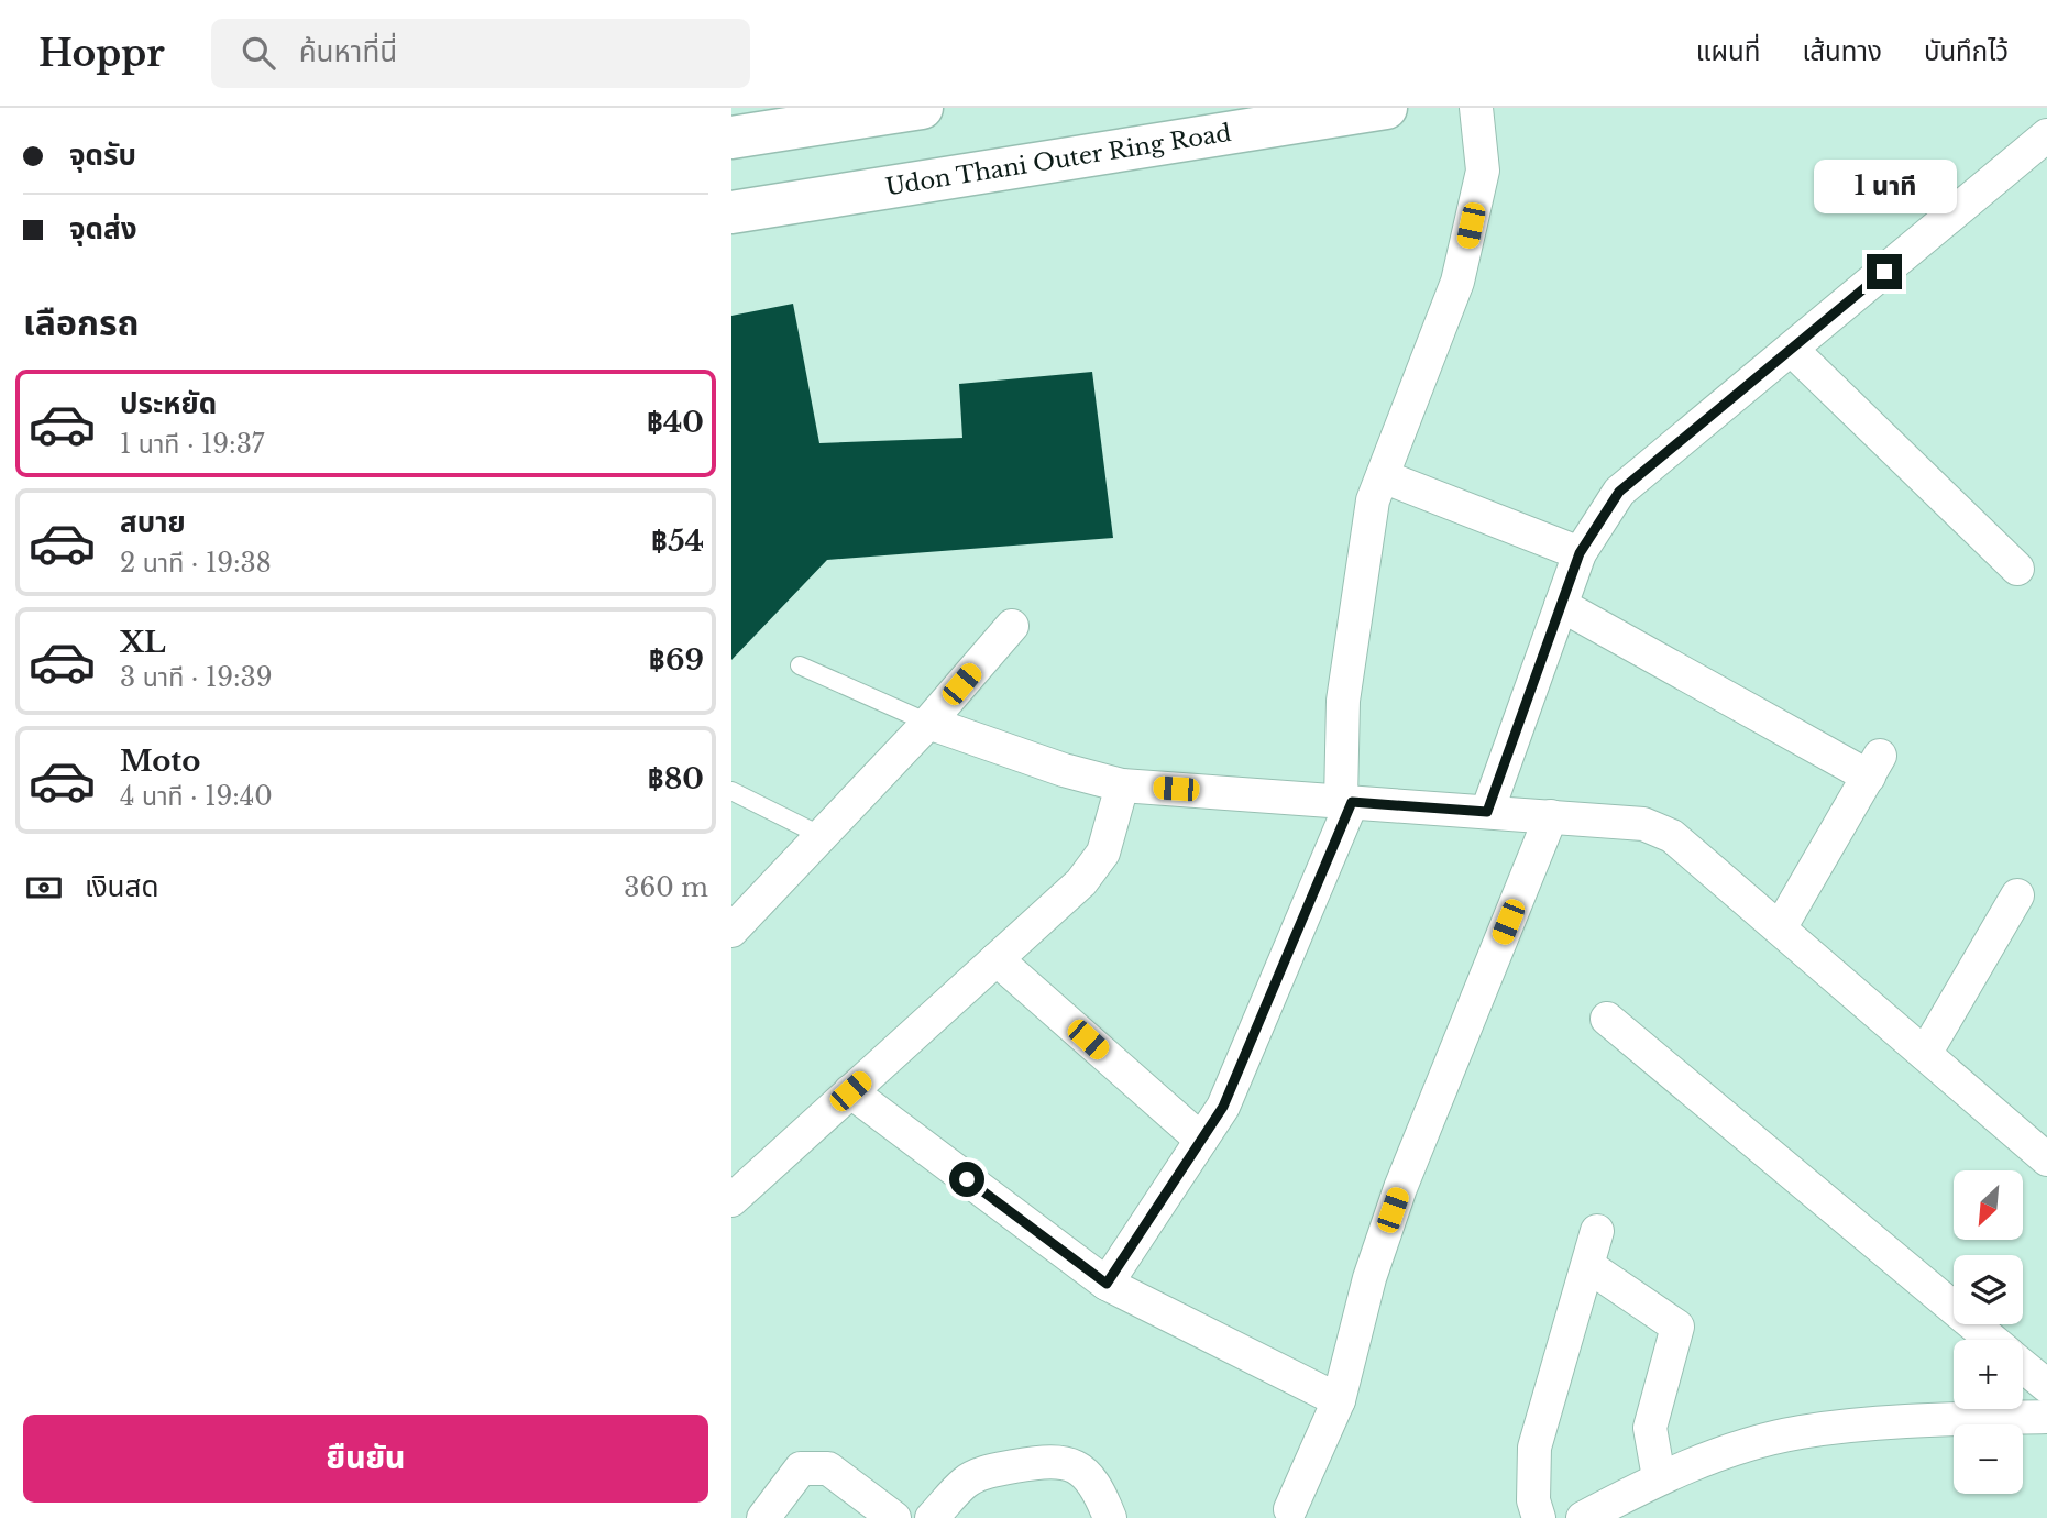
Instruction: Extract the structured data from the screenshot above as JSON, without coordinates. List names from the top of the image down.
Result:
{
  "streets": {
    "main road": ["Udon Thani Outer Ring Road"]
  },
  "north": "bottom left",
  "page": {
    "header": "Hoppr",
    "search": "ค้นหาที่นี่",
    "nav": ["แผนที่", "เส้นทาง", "บันทึกไว้"],
    "banner": ["จุดรับ", "จุดส่ง"],
    "bubble": "1 นาที",
    "heading": "เลือกรถ",
    "list": [
      {
        "name": "ประหยัด",
        "note": "1 นาที · 19:37",
        "value": "฿40"
      },
      {
        "name": "สบาย",
        "note": "2 นาที · 19:38",
        "value": "฿54"
      },
      {
        "name": "XL",
        "note": "3 นาที · 19:39",
        "value": "฿69"
      },
      {
        "name": "Moto",
        "note": "4 นาที · 19:40",
        "value": "฿80"
      }
    ],
    "pay": ["เงินสด", "360 m"],
    "map_buttons": ["+", "−"],
    "buttons": "ยืนยัน"
  }
}
